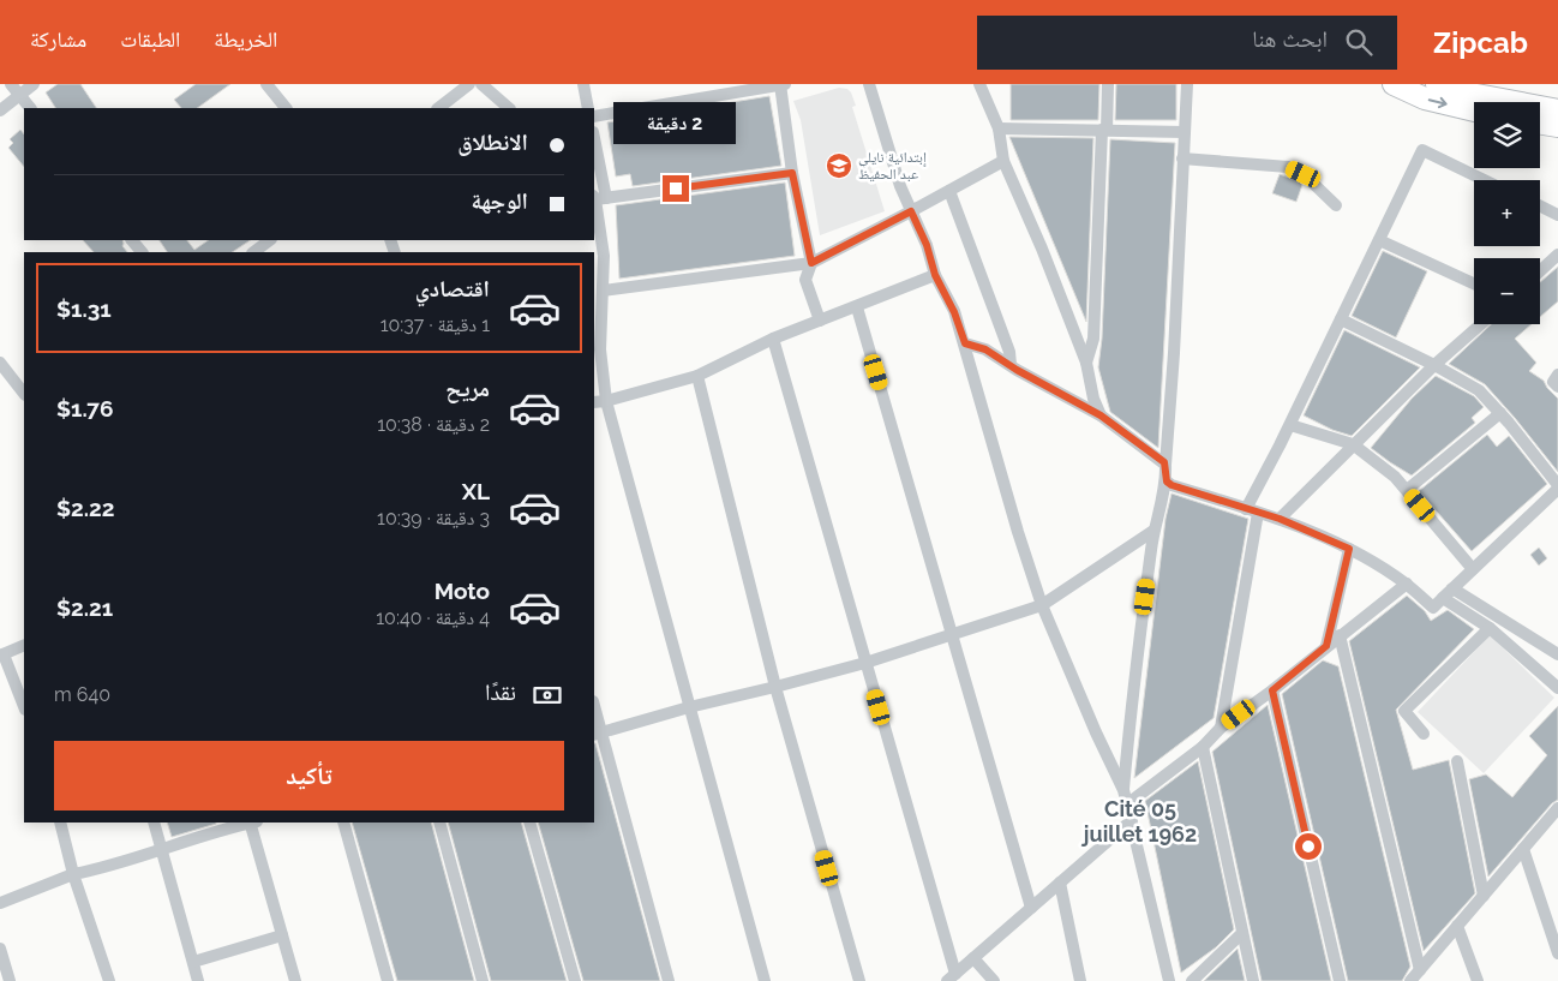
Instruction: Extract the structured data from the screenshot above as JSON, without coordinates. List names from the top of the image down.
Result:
{
  "districts": ["Cité 05 juillet 1962"],
  "places": {
    "school or university": ["إبتدائية نايلي عبد الحفيظ"]
  },
  "page": {
    "header": "Zipcab",
    "search": "ابحث هنا",
    "nav": ["الخريطة", "الطبقات", "مشاركة"],
    "map_buttons": ["+", "−"],
    "bubble": "2 دقيقة",
    "banner": ["الانطلاق", "الوجهة"],
    "list": [
      {
        "name": "اقتصادي",
        "note": "1 دقيقة · 10:37",
        "value": "$1.31"
      },
      {
        "name": "مريح",
        "note": "2 دقيقة · 10:38",
        "value": "$1.76"
      },
      {
        "name": "XL",
        "note": "3 دقيقة · 10:39",
        "value": "$2.22"
      },
      {
        "name": "Moto",
        "note": "4 دقيقة · 10:40",
        "value": "$2.21"
      }
    ],
    "pay": ["نقدًا", "640 m"],
    "buttons": "تأكيد"
  }
}
